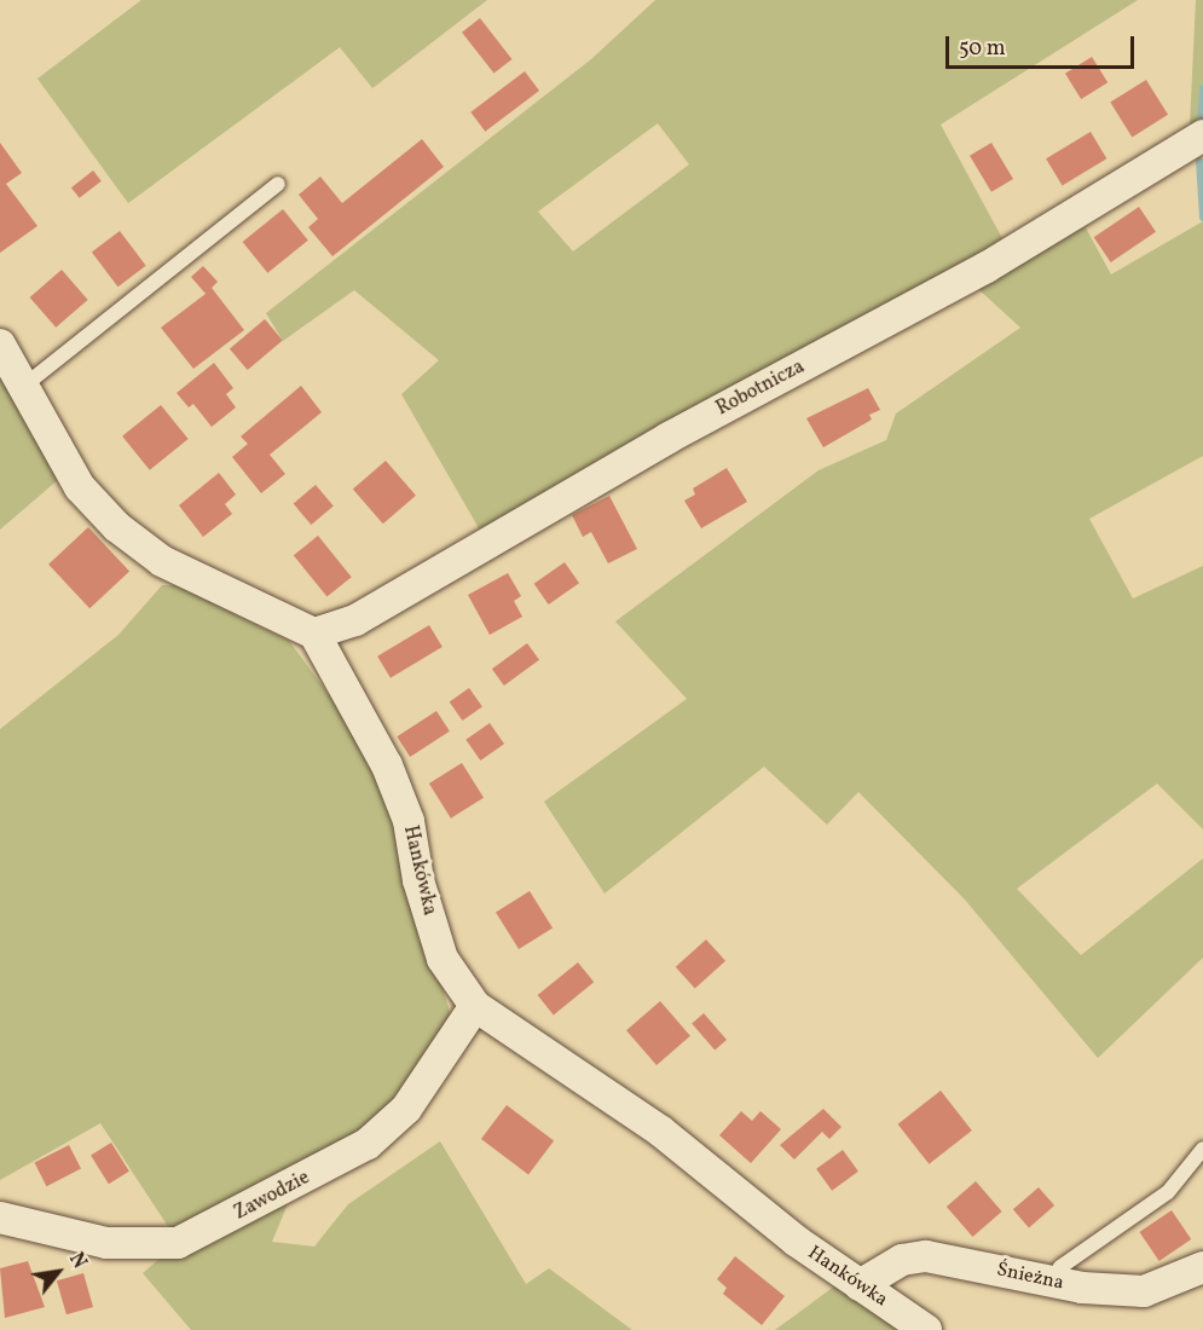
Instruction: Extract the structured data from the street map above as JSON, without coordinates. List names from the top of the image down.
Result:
{
  "streets": {
    "street": [
      "Robotnicza",
      "Hankówka",
      "Zawodzie",
      "Śnieżna"
    ]
  },
  "crossings": [
    ["Robotnicza", "Hankówka"],
    ["Hankówka", "Zawodzie"],
    ["Hankówka", "Śnieżna"]
  ],
  "scale_bar": "50 m",
  "north": "top right"
}
